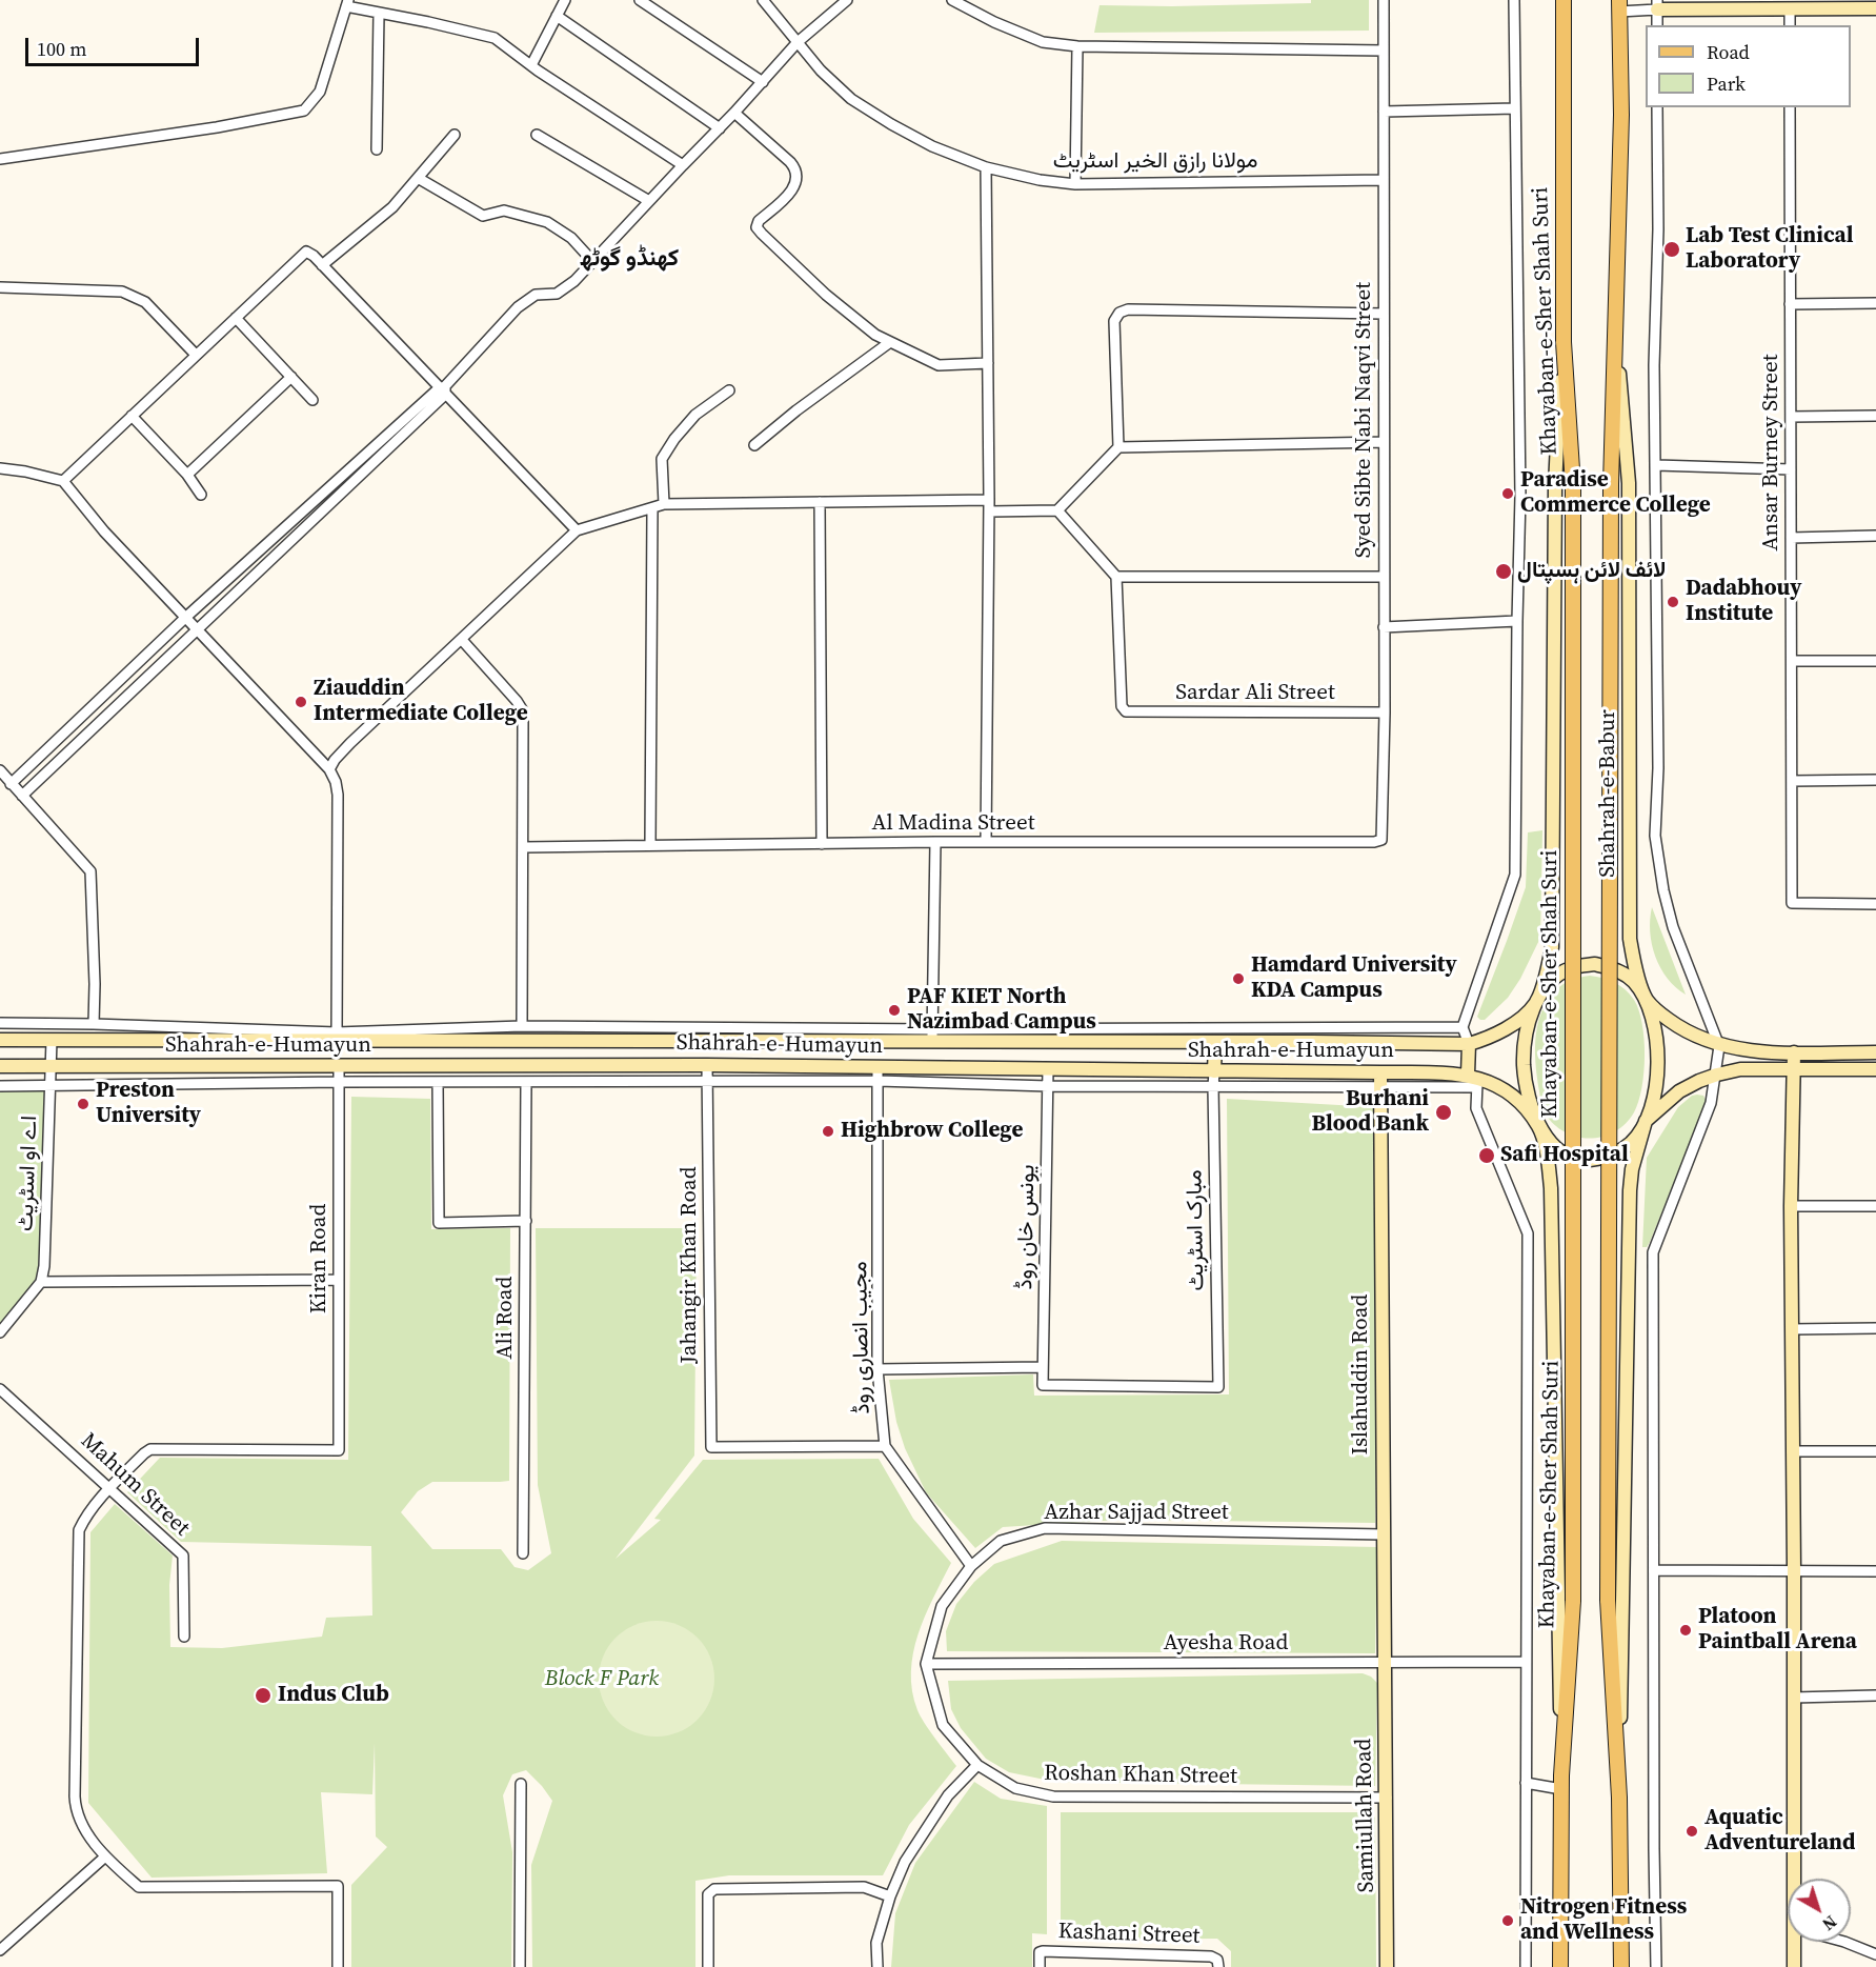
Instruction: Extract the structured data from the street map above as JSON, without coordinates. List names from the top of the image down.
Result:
{
  "streets": {
    "main road": [
      "Khayaban-e-Sher Shah Suri",
      "Shahrah-e-Babur",
      "Shahrah-e-Humayun",
      "Islahuddin Road",
      "Samiullah Road"
    ],
    "street": [
      "مولانا رازق الخیر اسٹریٹ",
      "Syed Sibte Nabi Naqvi Street",
      "Ansar Burney Street",
      "Sardar Ali Street",
      "Al Madina Street",
      "اے او اسٹریٹ",
      "یونس خان روڈ",
      "مبارک اسٹریٹ",
      "Kiran Road",
      "Jahangir Khan Road",
      "Ali Road",
      "مجیب انصاری روڈ",
      "Mahum Street",
      "Azhar Sajjad Street",
      "Ayesha Road",
      "Roshan Khan Street",
      "Kashani Street"
    ]
  },
  "crossings": [
    ["مولانا رازق الخیر اسٹریٹ", "Syed Sibte Nabi Naqvi Street"],
    ["Syed Sibte Nabi Naqvi Street", "Sardar Ali Street"],
    ["Syed Sibte Nabi Naqvi Street", "Al Madina Street"],
    ["Shahrah-e-Babur", "Shahrah-e-Humayun"],
    ["Shahrah-e-Humayun", "اے او اسٹریٹ"],
    ["Shahrah-e-Humayun", "یونس خان روڈ"],
    ["Shahrah-e-Humayun", "مبارک اسٹریٹ"],
    ["Shahrah-e-Humayun", "Kiran Road"],
    ["Shahrah-e-Humayun", "Jahangir Khan Road"],
    ["Shahrah-e-Humayun", "مجیب انصاری روڈ"],
    ["Shahrah-e-Humayun", "Islahuddin Road"],
    ["یونس خان روڈ", "مبارک اسٹریٹ"],
    ["Kiran Road", "Mahum Street"],
    ["Jahangir Khan Road", "مجیب انصاری روڈ"],
    ["Islahuddin Road", "Azhar Sajjad Street"],
    ["Islahuddin Road", "Ayesha Road"],
    ["Islahuddin Road", "Samiullah Road"],
    ["Azhar Sajjad Street", "Ayesha Road"],
    ["Azhar Sajjad Street", "Roshan Khan Street"],
    ["Ayesha Road", "Roshan Khan Street"],
    ["Ayesha Road", "Samiullah Road"],
    ["Roshan Khan Street", "Samiullah Road"]
  ],
  "districts": ["کھنڈو گوٹھ"],
  "parks": ["Block F Park"],
  "places": [
    "Lab Test Clinical Laboratory",
    "Paradise Commerce College",
    "لائف لائن ہسپتال",
    "Dadabhouy Institute",
    "Ziauddin Intermediate College",
    "Hamdard University KDA Campus",
    "PAF KIET North Nazimbad Campus",
    "Preston University",
    "Burhani Blood Bank",
    "Highbrow College",
    "Safi Hospital",
    "Platoon Paintball Arena",
    "Indus Club",
    "Aquatic Adventureland",
    "Nitrogen Fitness and Wellness"
  ],
  "legend": ["Road", "Park"],
  "scale_bar": "100 m",
  "north": "bottom right"
}
